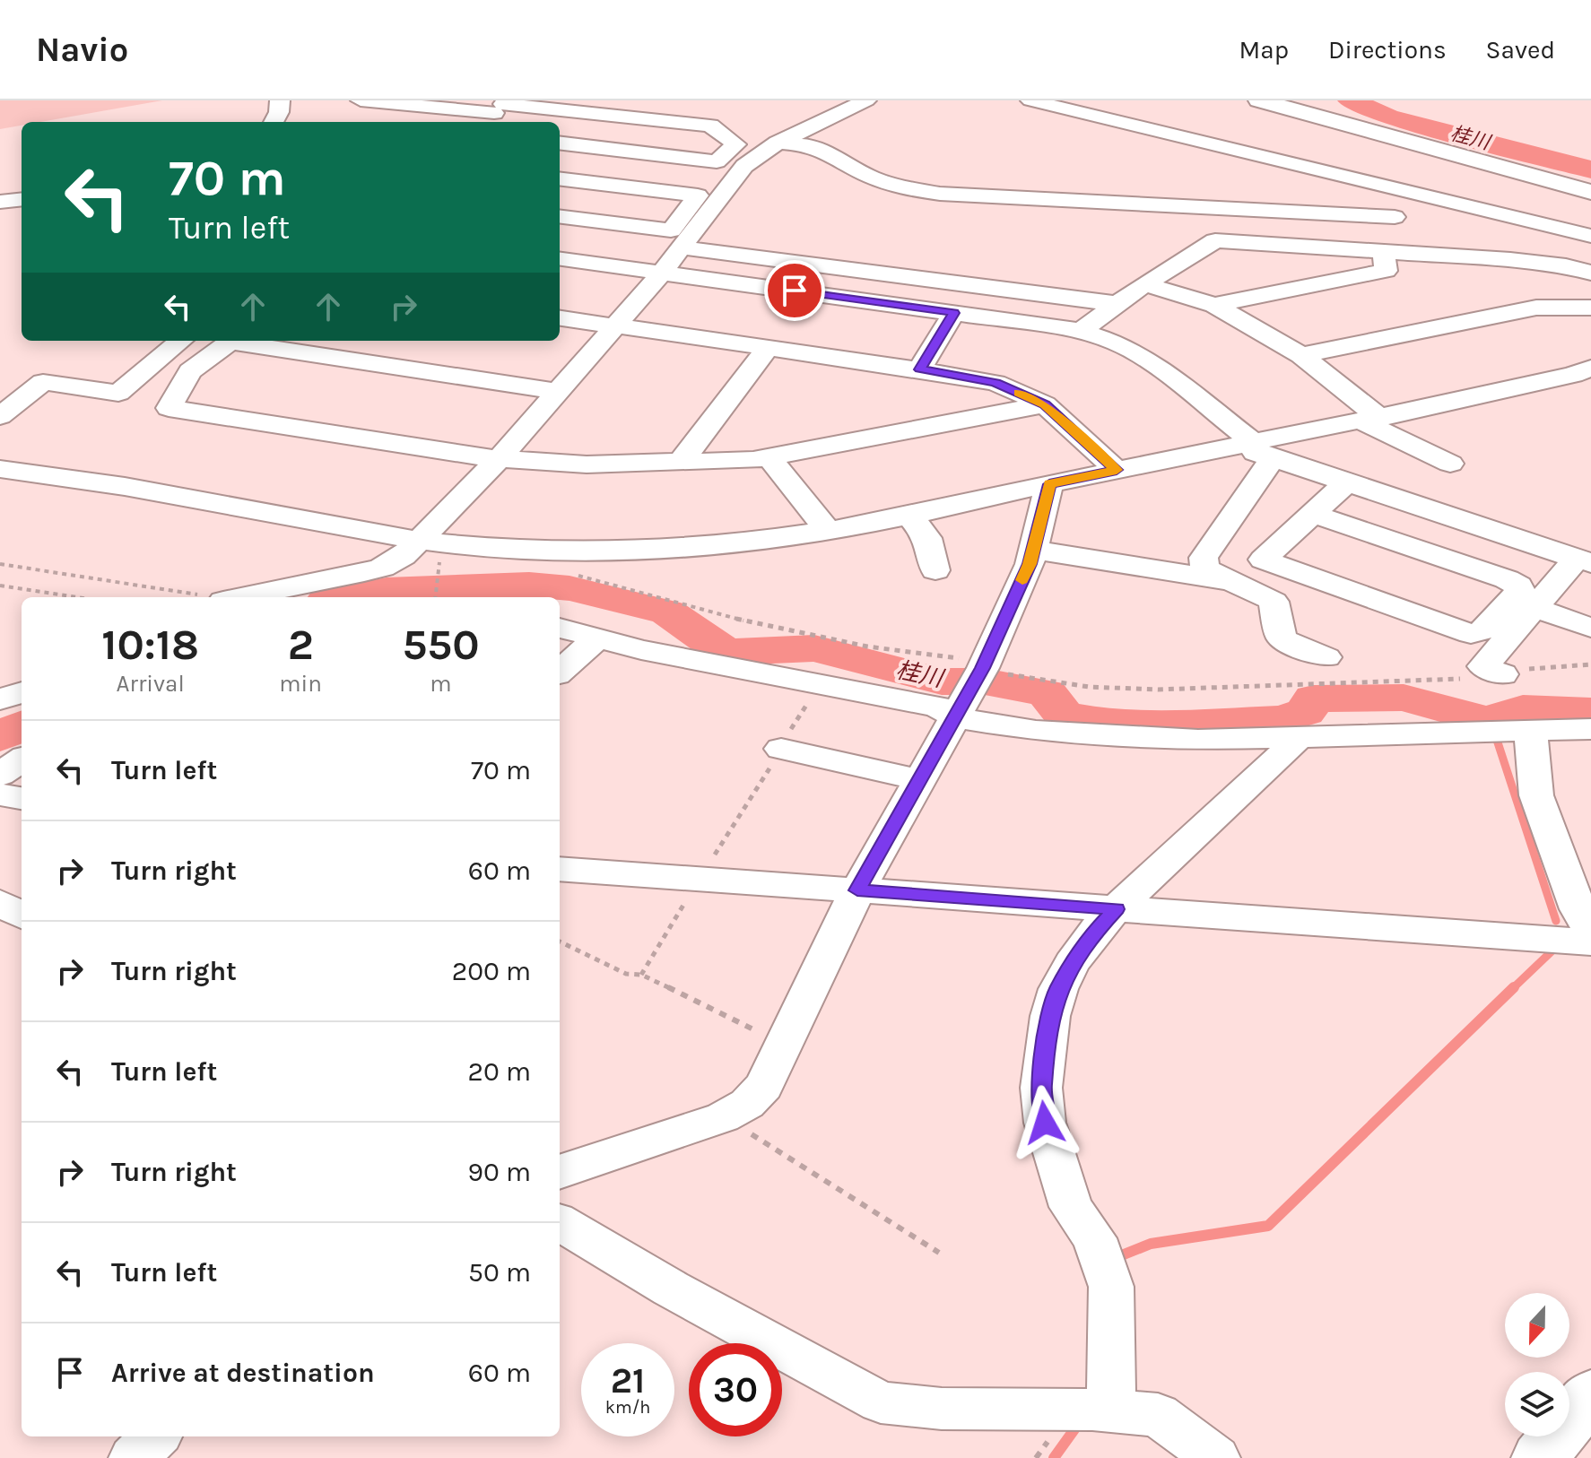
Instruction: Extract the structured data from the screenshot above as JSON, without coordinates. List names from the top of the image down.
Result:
{
  "water": ["桂川"],
  "north": "bottom",
  "page": {
    "header": "Navio",
    "nav": ["Map", "Directions", "Saved"],
    "turn": ["70 m", "Turn left"],
    "eta": [
      "10:18",
      "Arrival",
      "2",
      "min",
      "550",
      "m"
    ],
    "list": [
      {
        "name": "Turn left",
        "value": "70 m"
      },
      {
        "name": "Turn right",
        "value": "60 m"
      },
      {
        "name": "Turn right",
        "value": "200 m"
      },
      {
        "name": "Turn left",
        "value": "20 m"
      },
      {
        "name": "Turn right",
        "value": "90 m"
      },
      {
        "name": "Turn left",
        "value": "50 m"
      },
      {
        "name": "Arrive at destination",
        "value": "60 m"
      }
    ],
    "speed": "21 km/h",
    "limit": "30"
  }
}
